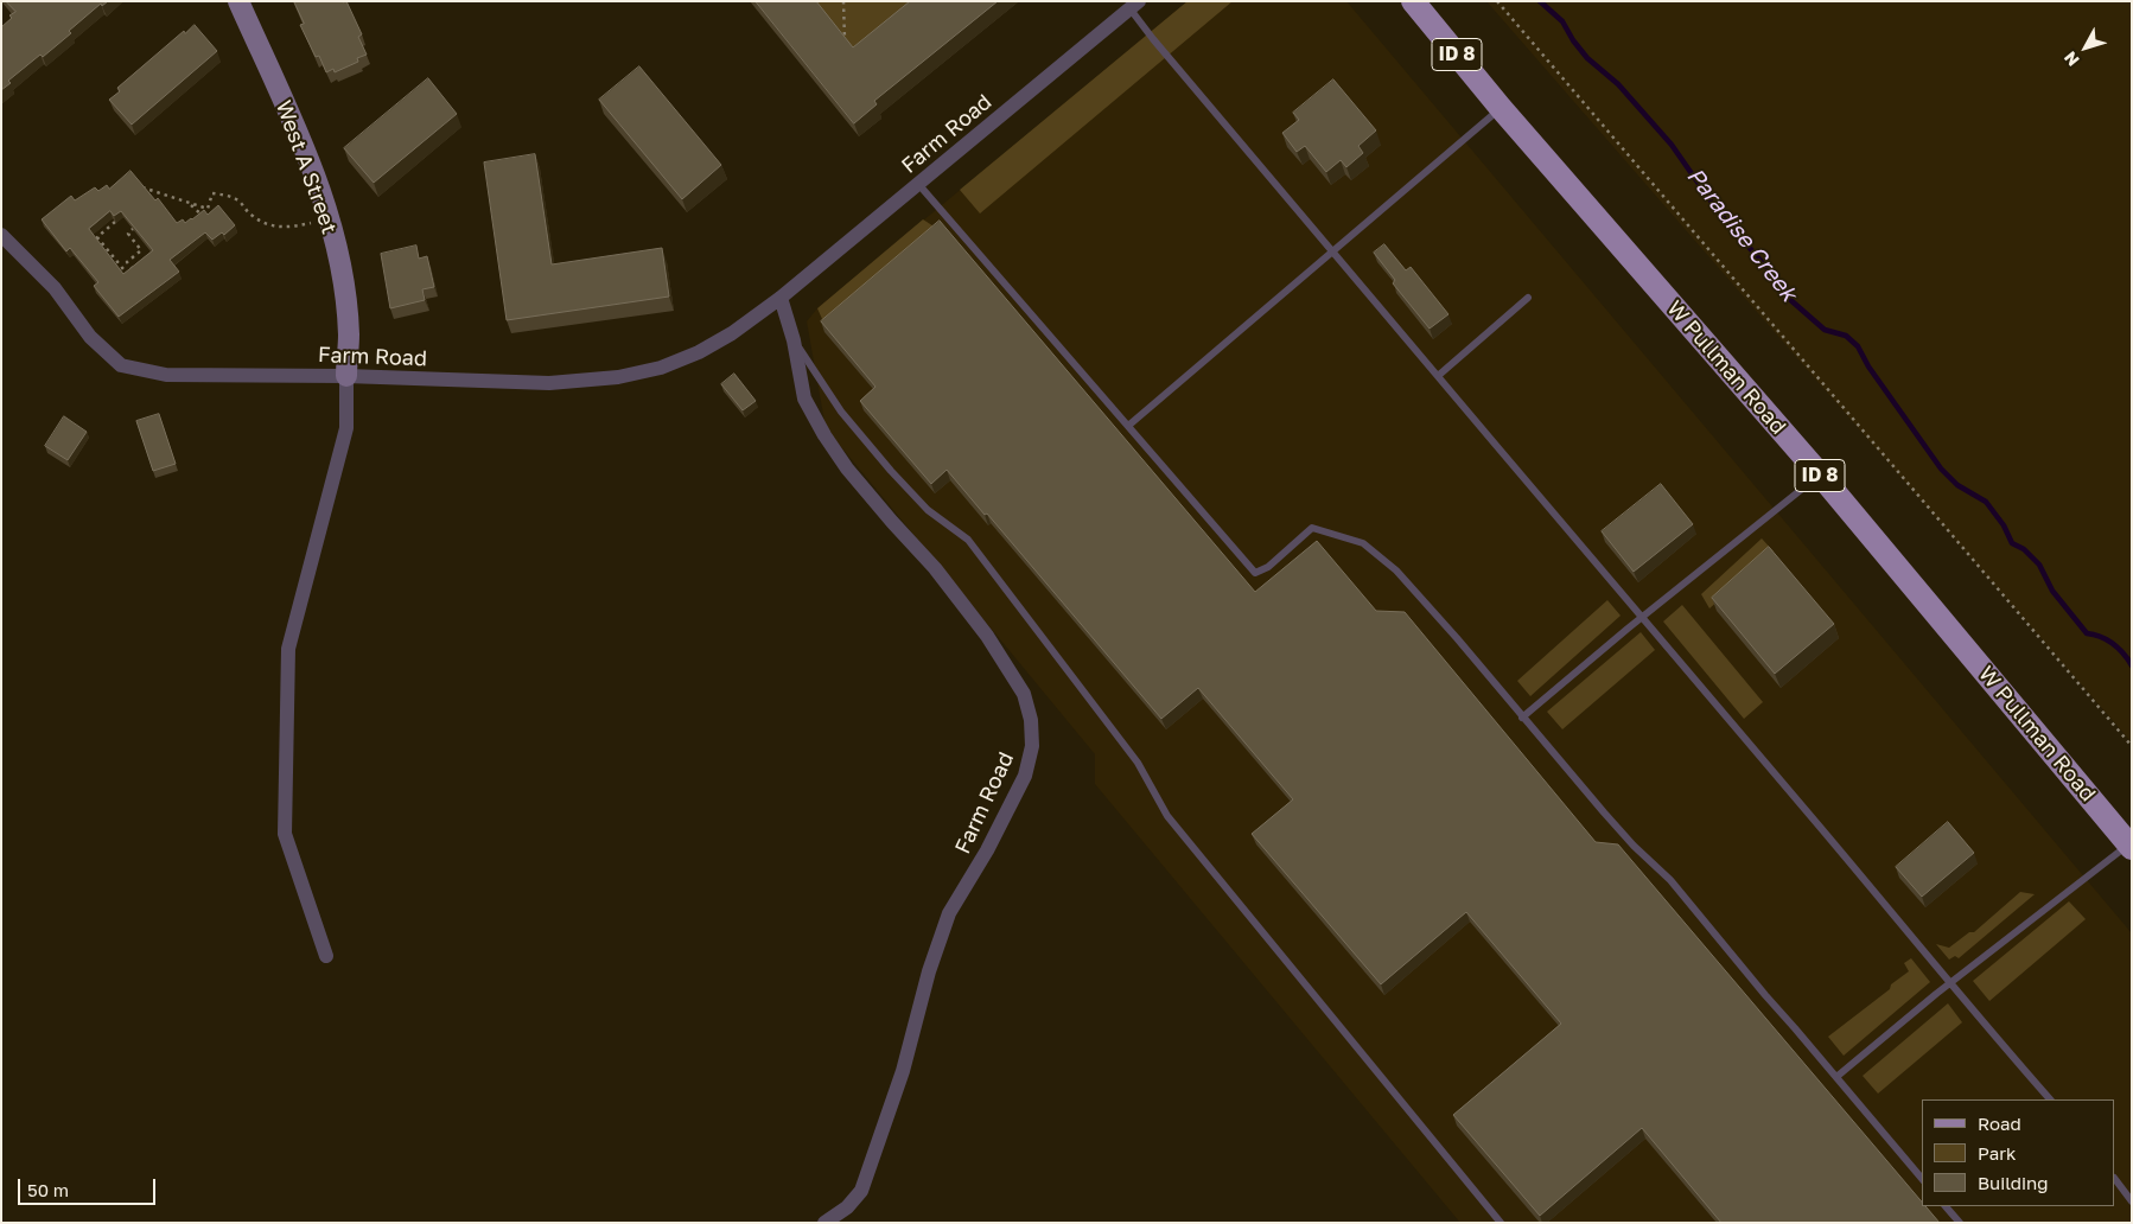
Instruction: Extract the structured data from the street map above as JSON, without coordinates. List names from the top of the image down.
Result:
{
  "streets": {
    "main road": ["ID 8", "W Pullman Road"],
    "street": ["Farm Road", "West A Street"]
  },
  "crossings": [
    ["ID 8", "W Pullman Road"],
    ["Farm Road", "West A Street"]
  ],
  "water": ["Paradise Creek"],
  "legend": ["Road", "Park", "Building"],
  "scale_bar": "50 m",
  "north": "bottom left"
}
